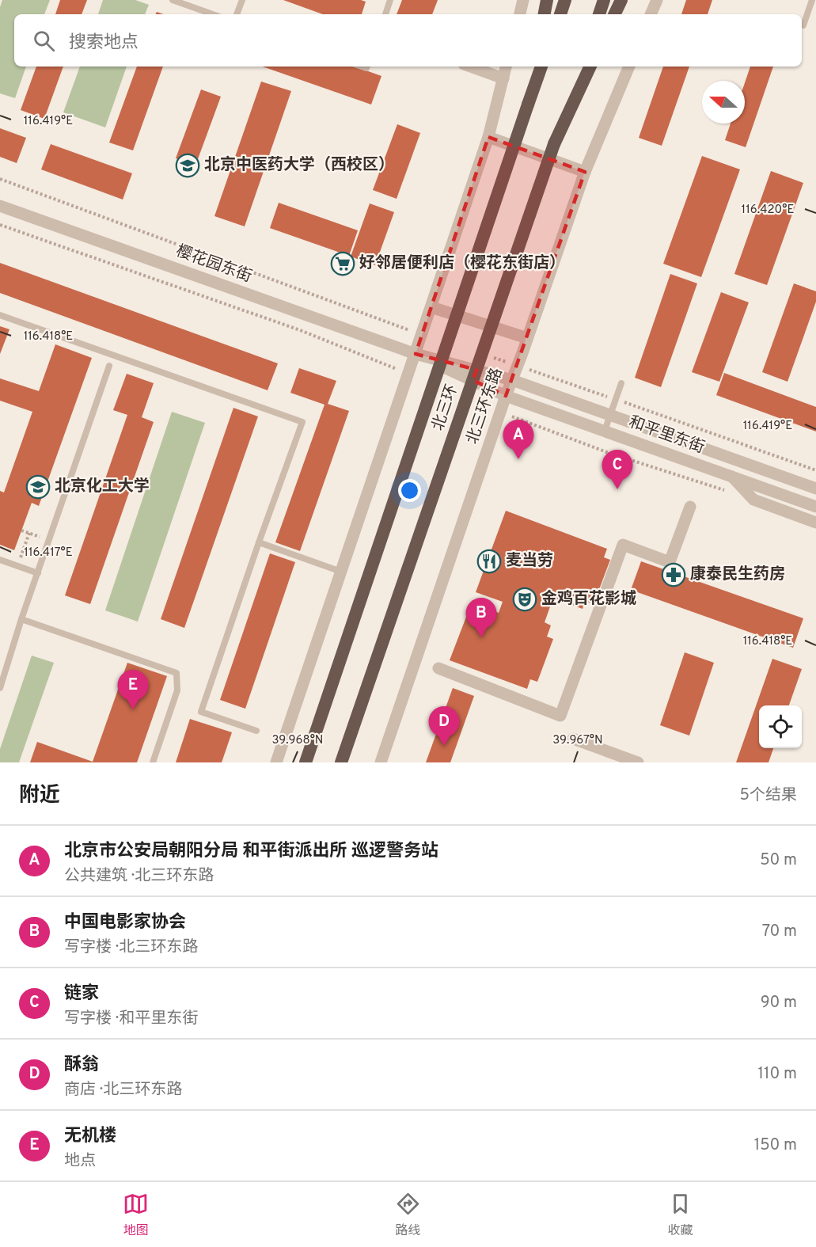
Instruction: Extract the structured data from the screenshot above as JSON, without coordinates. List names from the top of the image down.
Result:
{
  "streets": {
    "highway": ["北三环"],
    "street": ["樱花园东街", "北三环东路", "和平里东街"]
  },
  "crossings": [
    ["樱花园东街", "和平里东街"],
    ["北三环东路", "和平里东街"]
  ],
  "places": {
    "school or university": ["北京中医药大学（西校区）", "北京化工大学"],
    "supermarket": ["好邻居便利店（樱花东街店）"],
    "restaurant": ["麦当劳"],
    "pharmacy": ["康泰民生药房"],
    "theatre": ["金鸡百花影城"]
  },
  "north": "left",
  "page": {
    "search": "搜索地点",
    "pins": [
      "A",
      "C",
      "B",
      "E",
      "D"
    ],
    "heading": ["附近", "5个结果"],
    "list": [
      {
        "mark": "A",
        "name": "北京市公安局朝阳分局 和平街派出所 巡逻警务站",
        "note": "公共建筑 · 北三环东路",
        "value": "50 m"
      },
      {
        "mark": "B",
        "name": "中国电影家协会",
        "note": "写字楼 · 北三环东路",
        "value": "70 m"
      },
      {
        "mark": "C",
        "name": "链家",
        "note": "写字楼 · 和平里东街",
        "value": "90 m"
      },
      {
        "mark": "D",
        "name": "酥翁",
        "note": "商店 · 北三环东路",
        "value": "110 m"
      },
      {
        "mark": "E",
        "name": "无机楼",
        "note": "地点",
        "value": "150 m"
      }
    ],
    "nav": ["地图", "路线", "收藏"]
  },
  "coordinates": [
    "116.419°E",
    "116.420°E",
    "116.418°E",
    "116.417°E",
    "39.968°N",
    "39.967°N"
  ]
}
